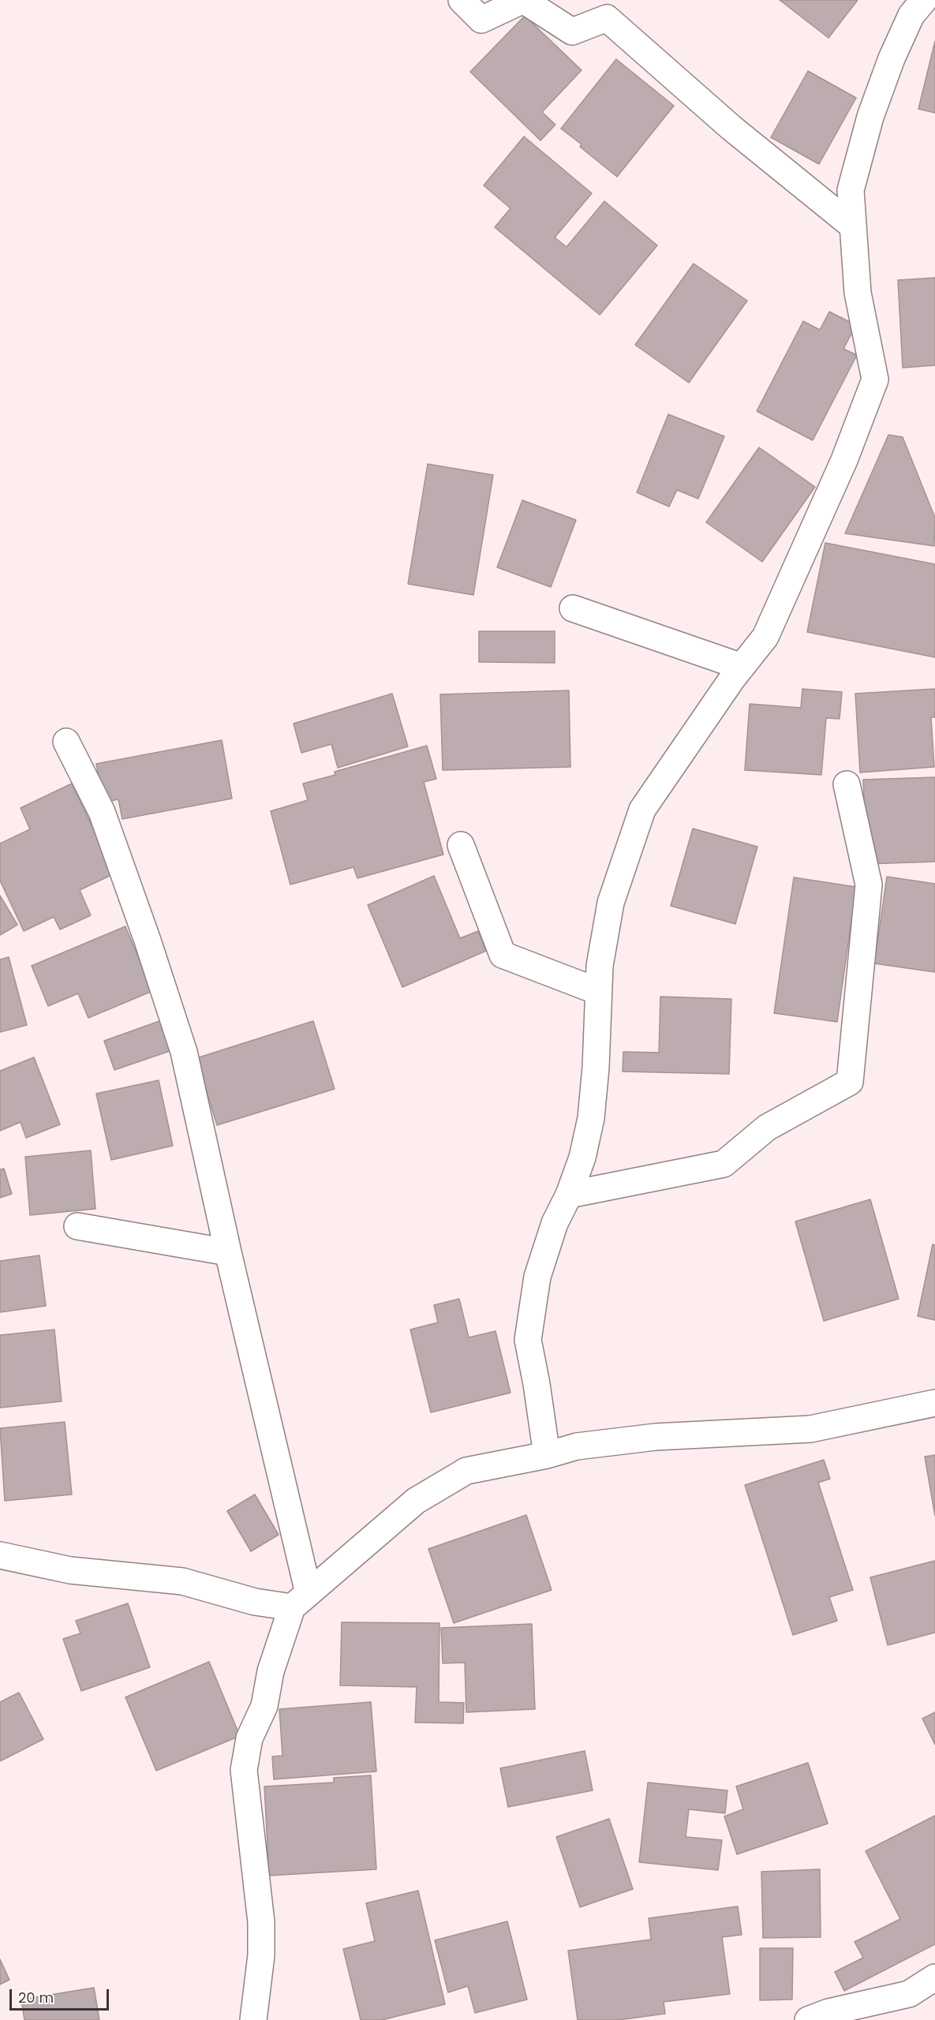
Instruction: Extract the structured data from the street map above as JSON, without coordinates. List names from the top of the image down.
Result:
{
  "scale_bar": "20 m"
}
